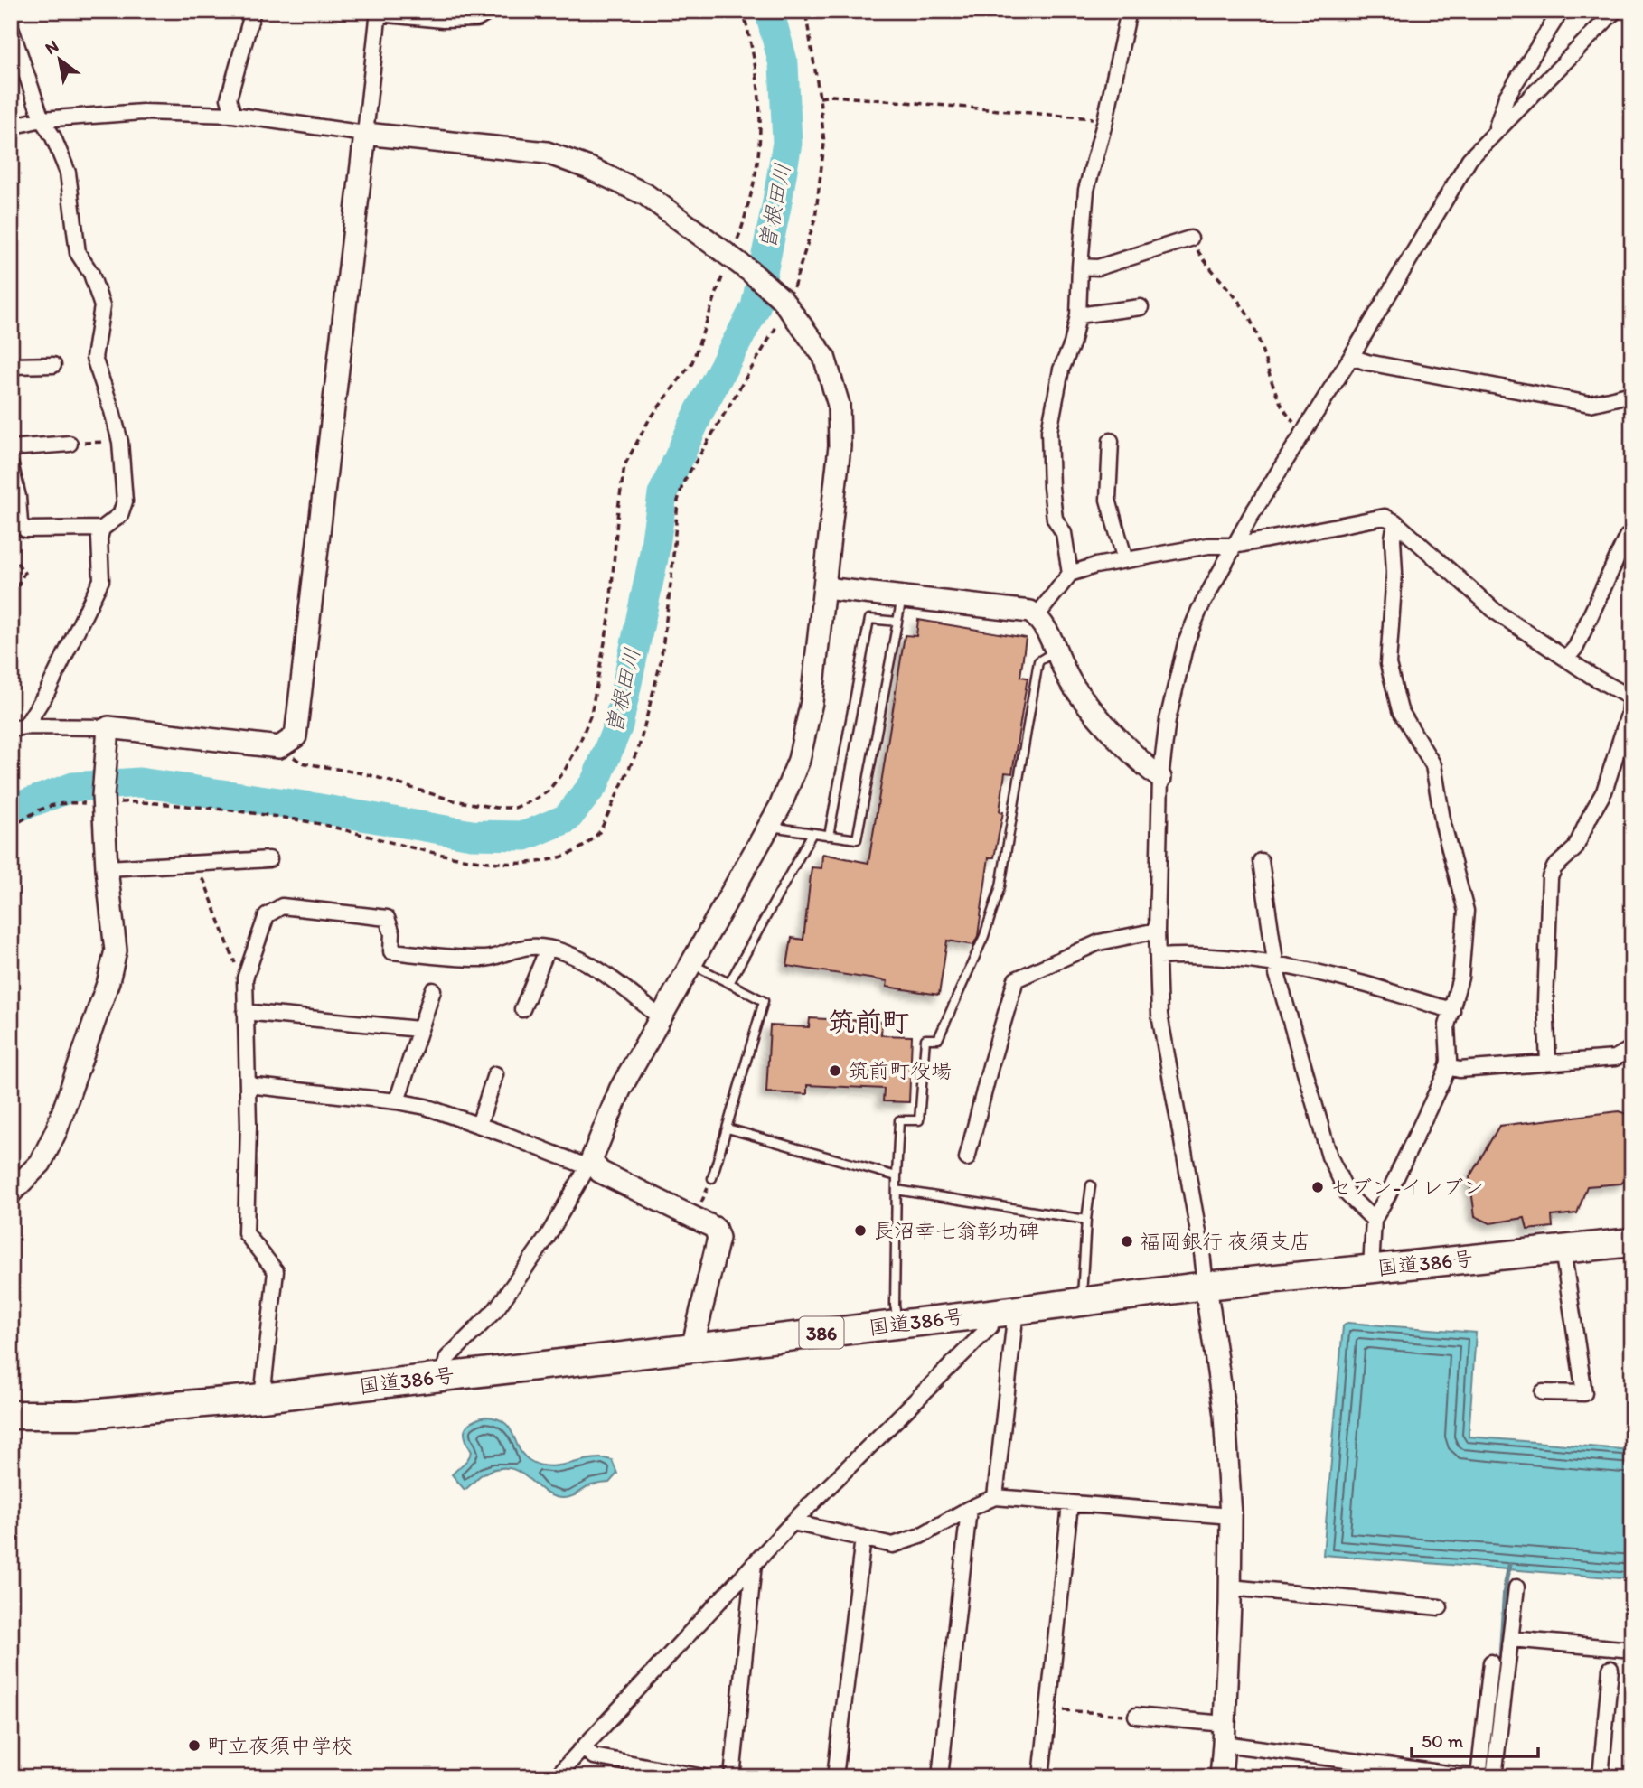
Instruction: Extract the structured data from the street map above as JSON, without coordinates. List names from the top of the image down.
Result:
{
  "streets": {
    "highway": ["国道386号", "386"]
  },
  "districts": ["筑前町"],
  "water": ["曽根田川"],
  "places": [
    "筑前町役場",
    "セブン-イレブン",
    "長沼幸七翁彰功碑",
    "福岡銀行 夜須支店",
    "町立夜須中学校"
  ],
  "scale_bar": "50 m",
  "north": "top left"
}
